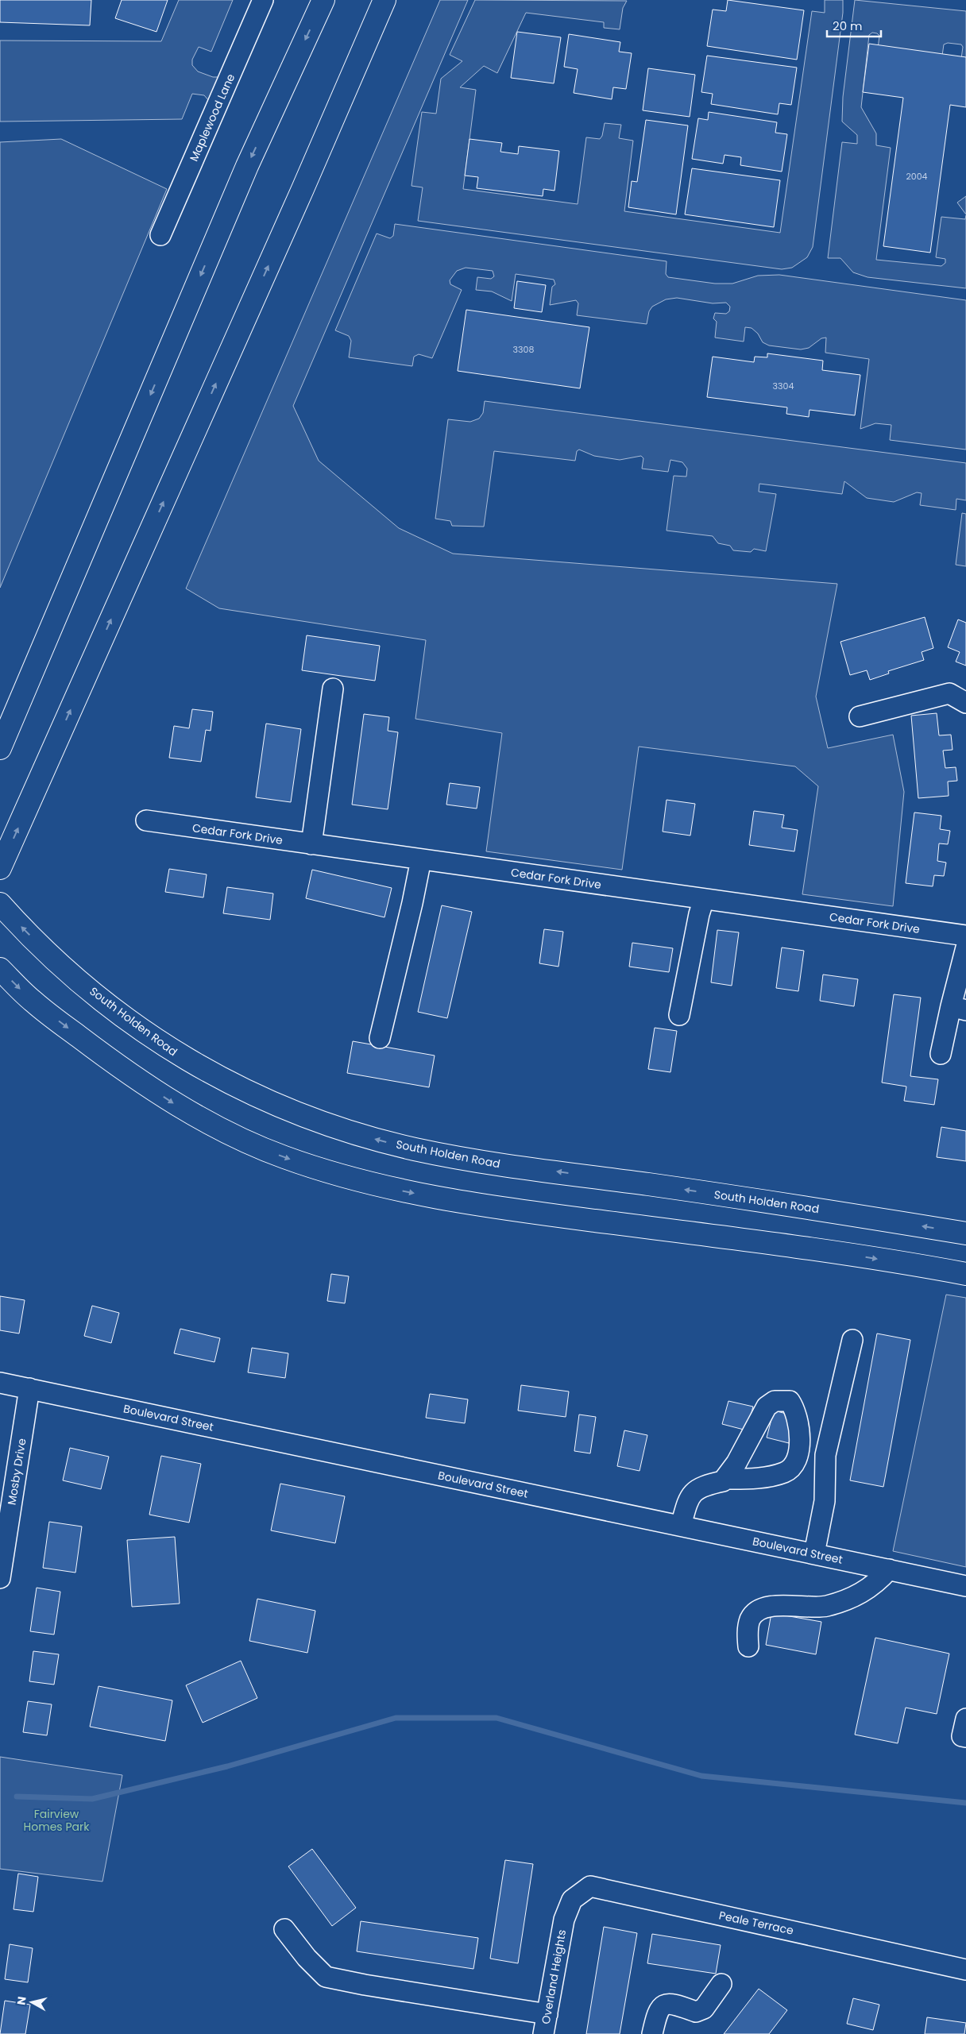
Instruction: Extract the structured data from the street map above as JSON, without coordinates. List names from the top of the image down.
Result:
{
  "streets": {
    "main road": ["South Holden Road"],
    "street": [
      "Maplewood Lane",
      "Cedar Fork Drive",
      "Boulevard Street",
      "Mosby Drive",
      "Peale Terrace",
      "Overland Heights"
    ]
  },
  "crossings": [
    ["Boulevard Street", "Mosby Drive"],
    ["Peale Terrace", "Overland Heights"]
  ],
  "parks": ["Fairview Homes Park"],
  "house_numbers": ["2004", "3308", "3304"],
  "scale_bar": "20 m",
  "north": "left"
}
